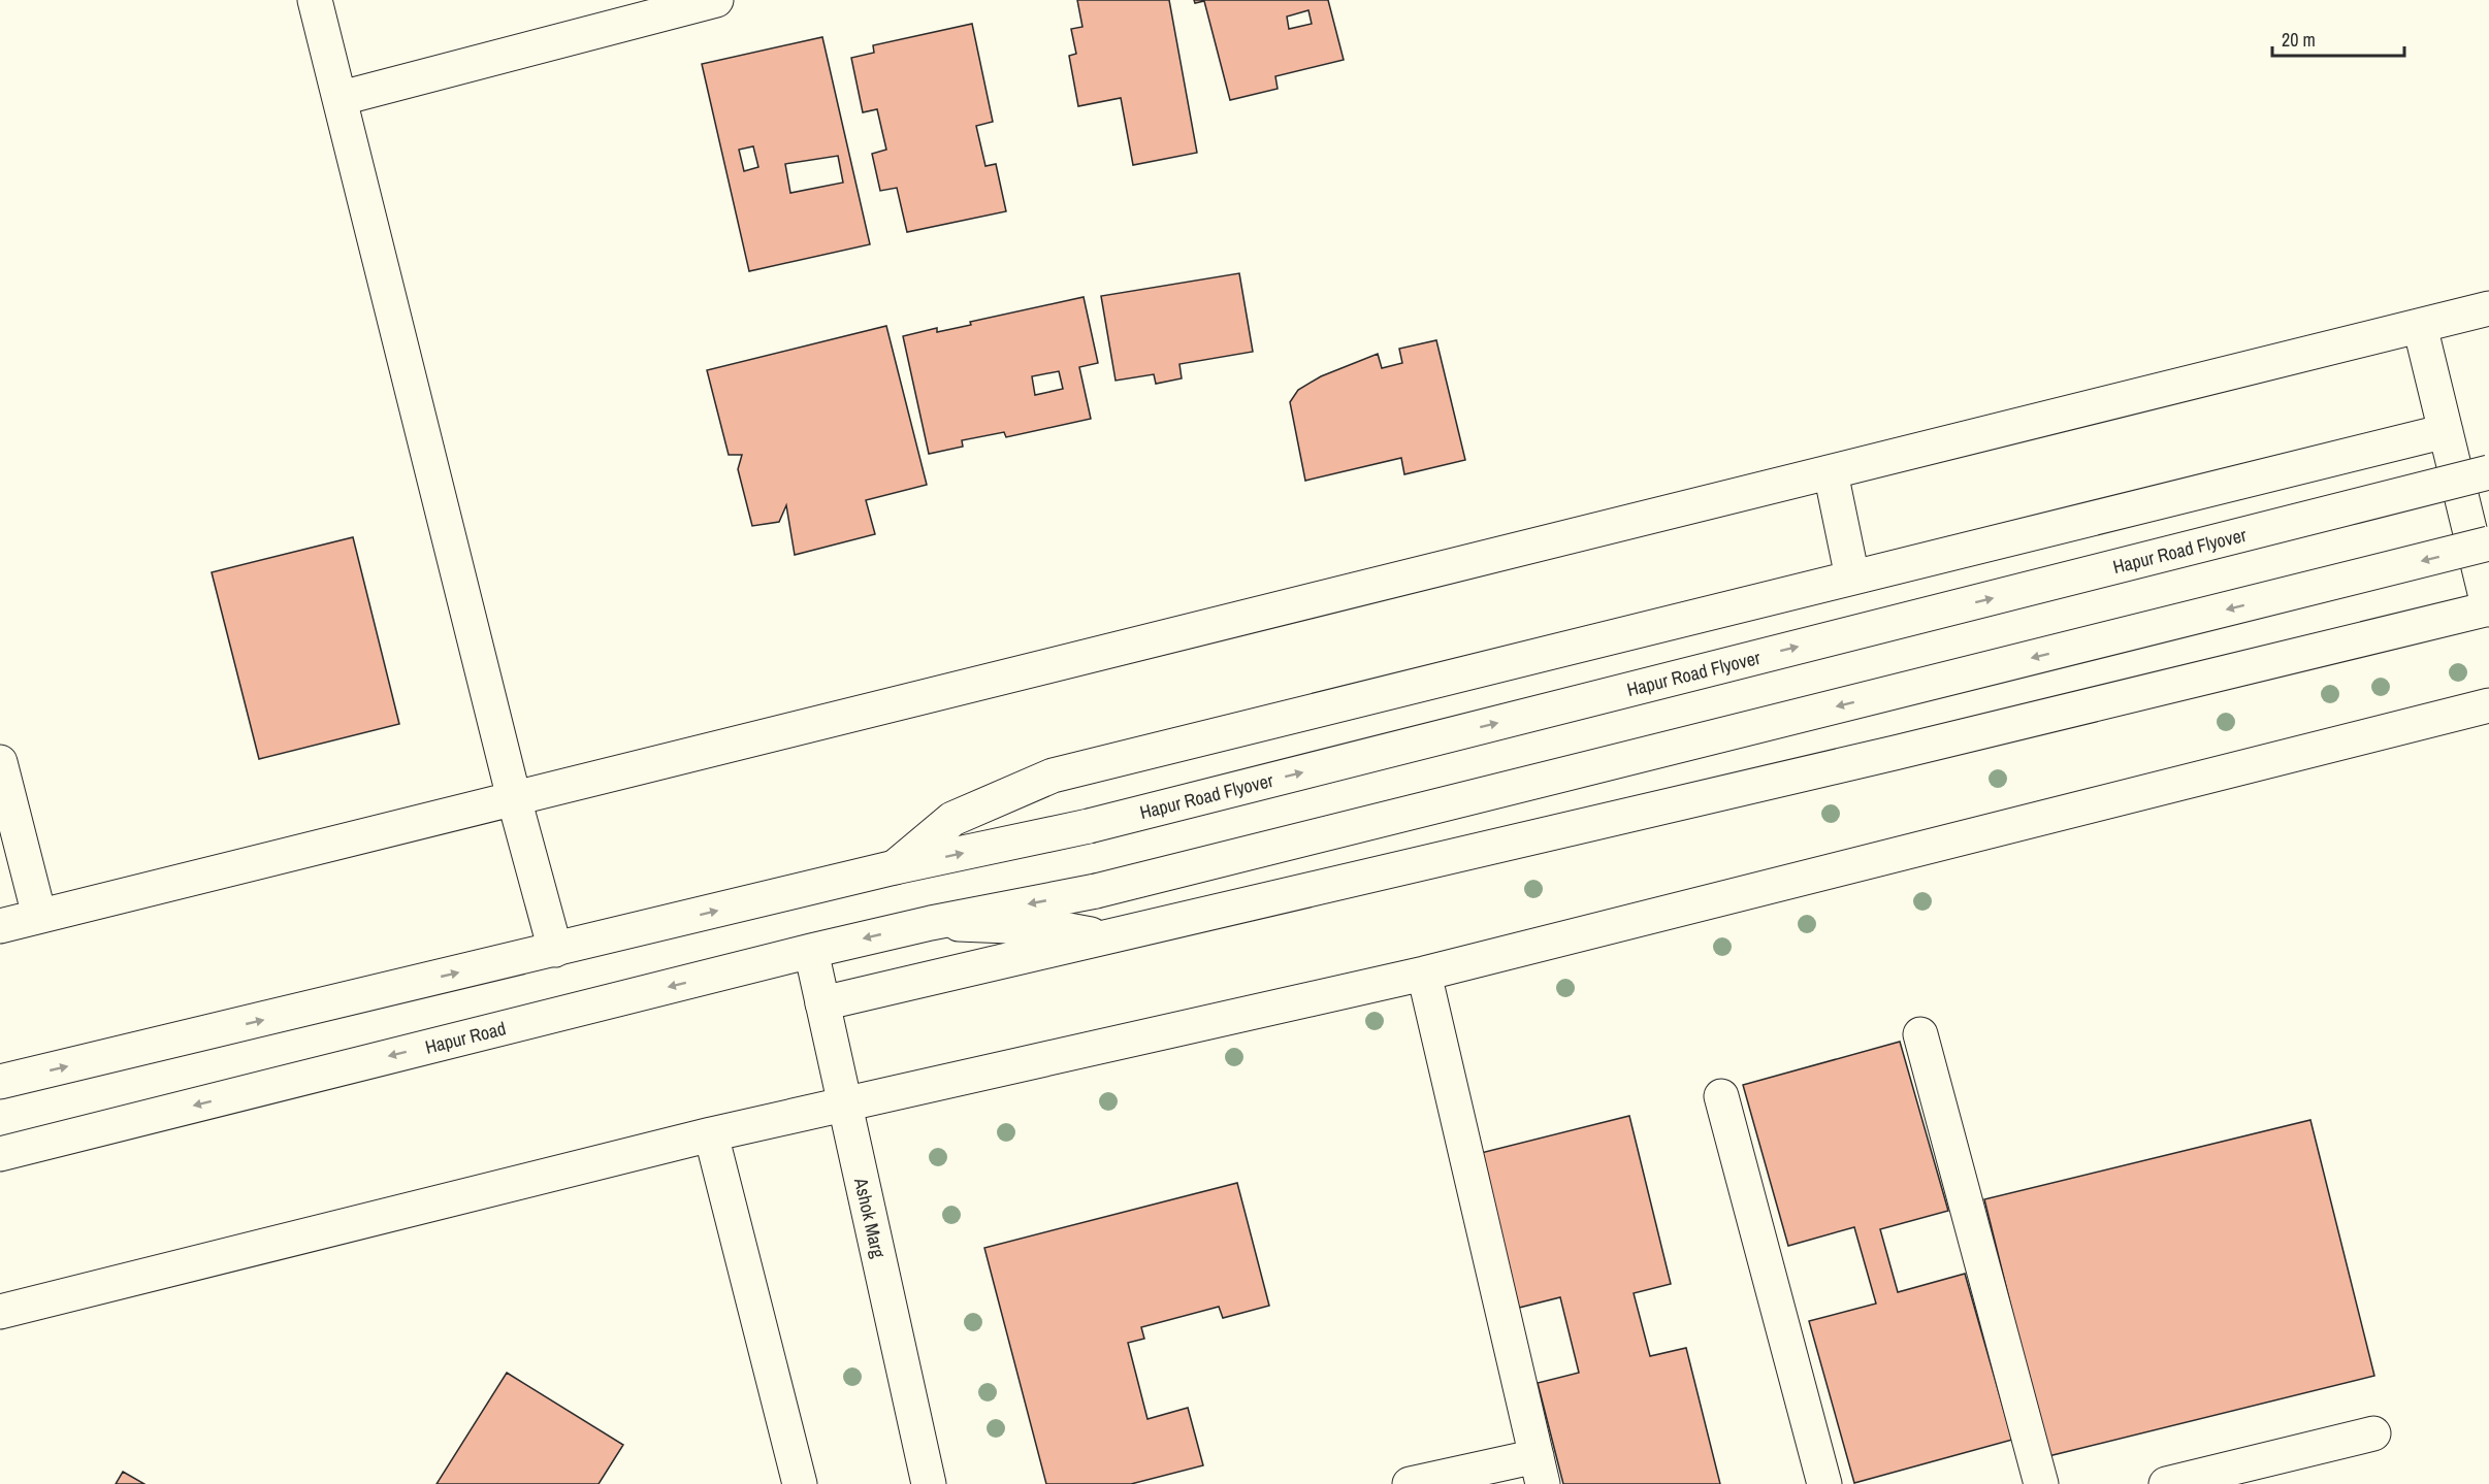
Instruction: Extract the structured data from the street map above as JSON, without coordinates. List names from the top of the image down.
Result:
{
  "streets": {
    "street": ["Hapur Road Flyover", "Hapur Road", "Ashok Marg"]
  },
  "crossings": [
    ["Hapur Road", "Ashok Marg"]
  ],
  "scale_bar": "20 m"
}
